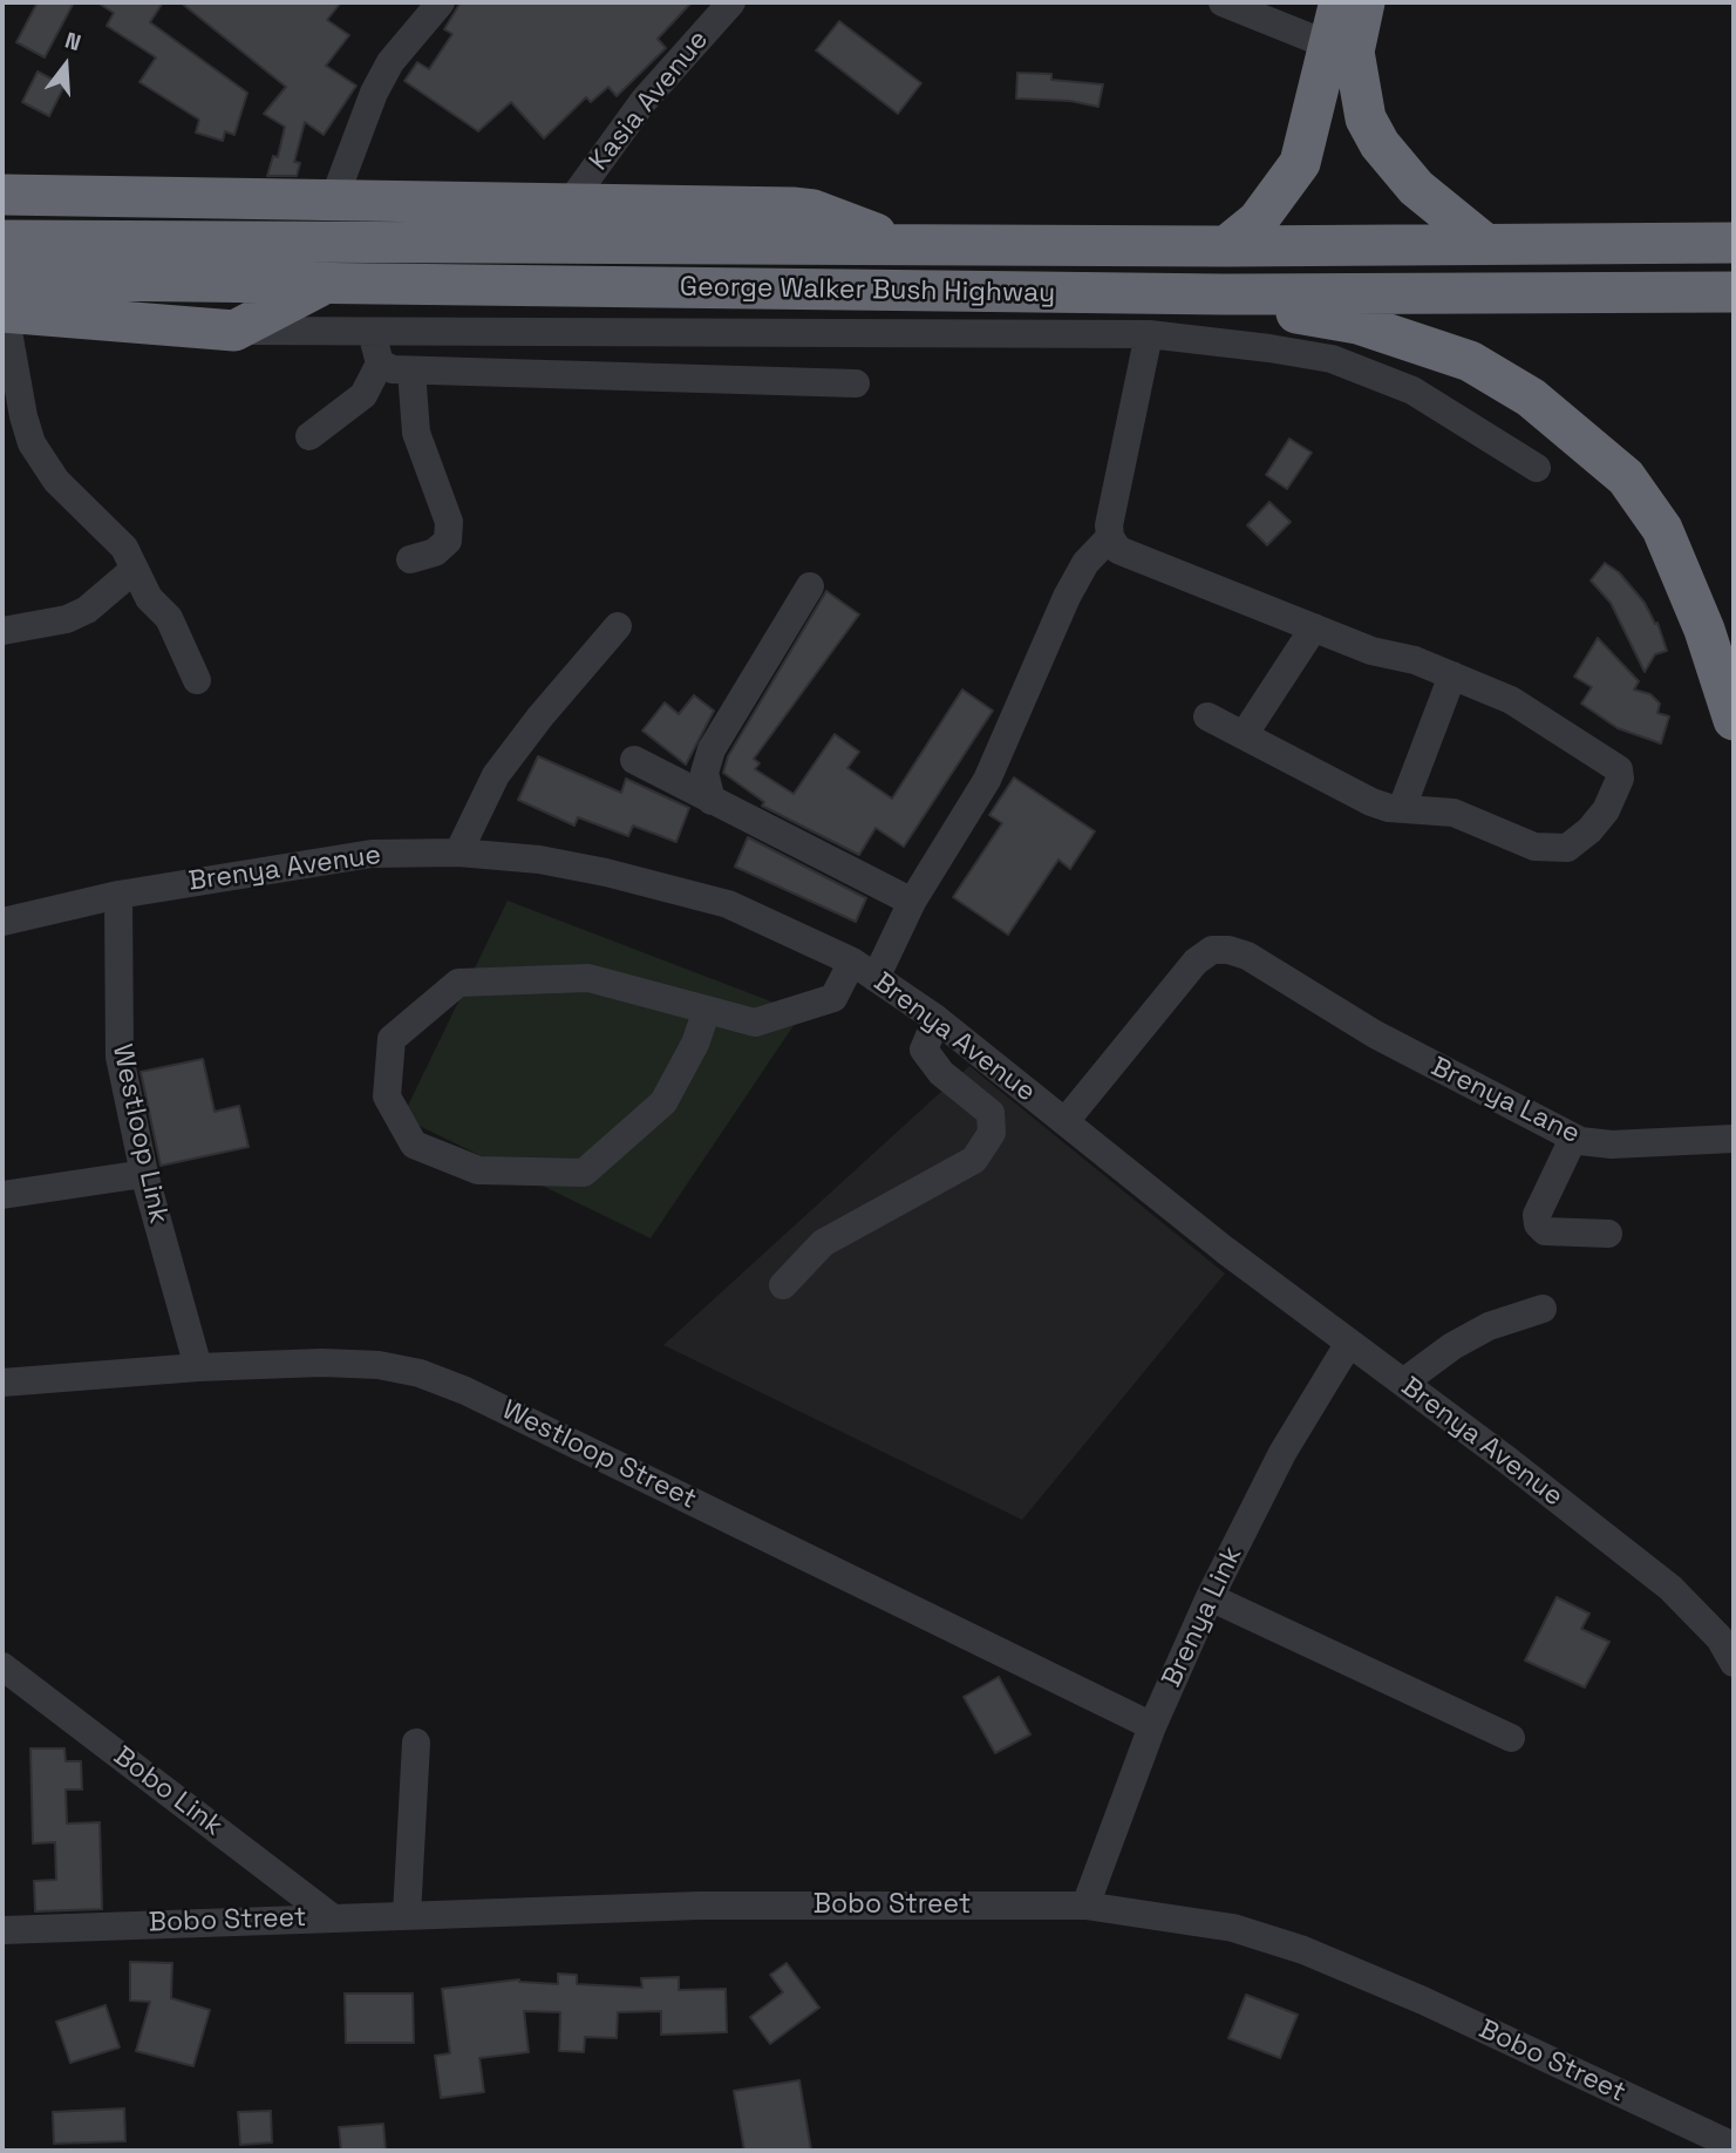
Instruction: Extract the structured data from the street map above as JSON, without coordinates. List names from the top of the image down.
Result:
{
  "streets": {
    "highway": ["George Walker Bush Highway"],
    "street": [
      "Kasia Avenue",
      "Brenya Avenue",
      "Brenya Lane",
      "Westloop Link",
      "Westloop Street",
      "Brenya Link",
      "Bobo Link",
      "Bobo Street"
    ]
  },
  "crossings": [
    ["Brenya Avenue", "Brenya Lane"],
    ["Brenya Avenue", "Westloop Link"],
    ["Brenya Avenue", "Brenya Link"],
    ["Westloop Link", "Westloop Street"],
    ["Westloop Street", "Brenya Link"],
    ["Brenya Link", "Bobo Street"],
    ["Bobo Link", "Bobo Street"]
  ],
  "north": "top"
}
